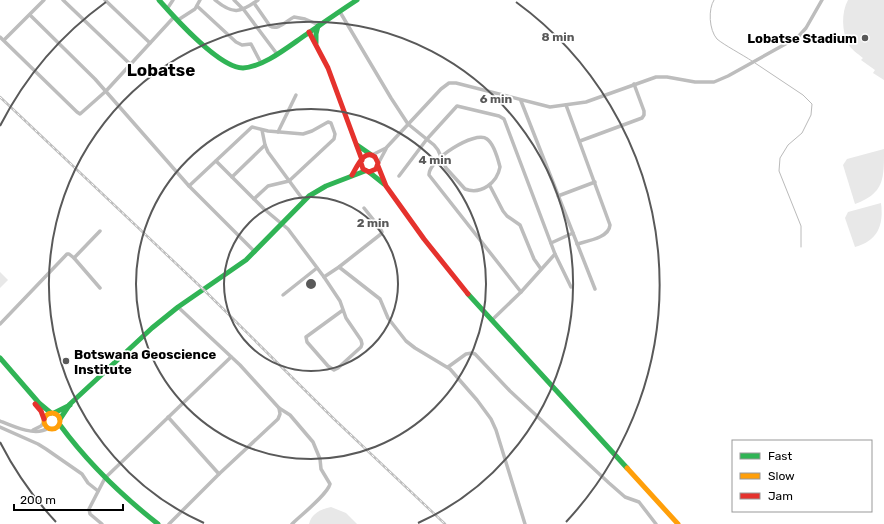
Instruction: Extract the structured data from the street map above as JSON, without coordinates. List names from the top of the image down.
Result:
{
  "districts": ["Lobatse"],
  "places": ["Lobatse Stadium", "Botswana Geoscience Institute"],
  "legend": ["Fast", "Slow", "Jam"],
  "scale_bar": "200 m",
  "rings": [
    "8 min",
    "6 min",
    "4 min",
    "2 min"
  ]
}
